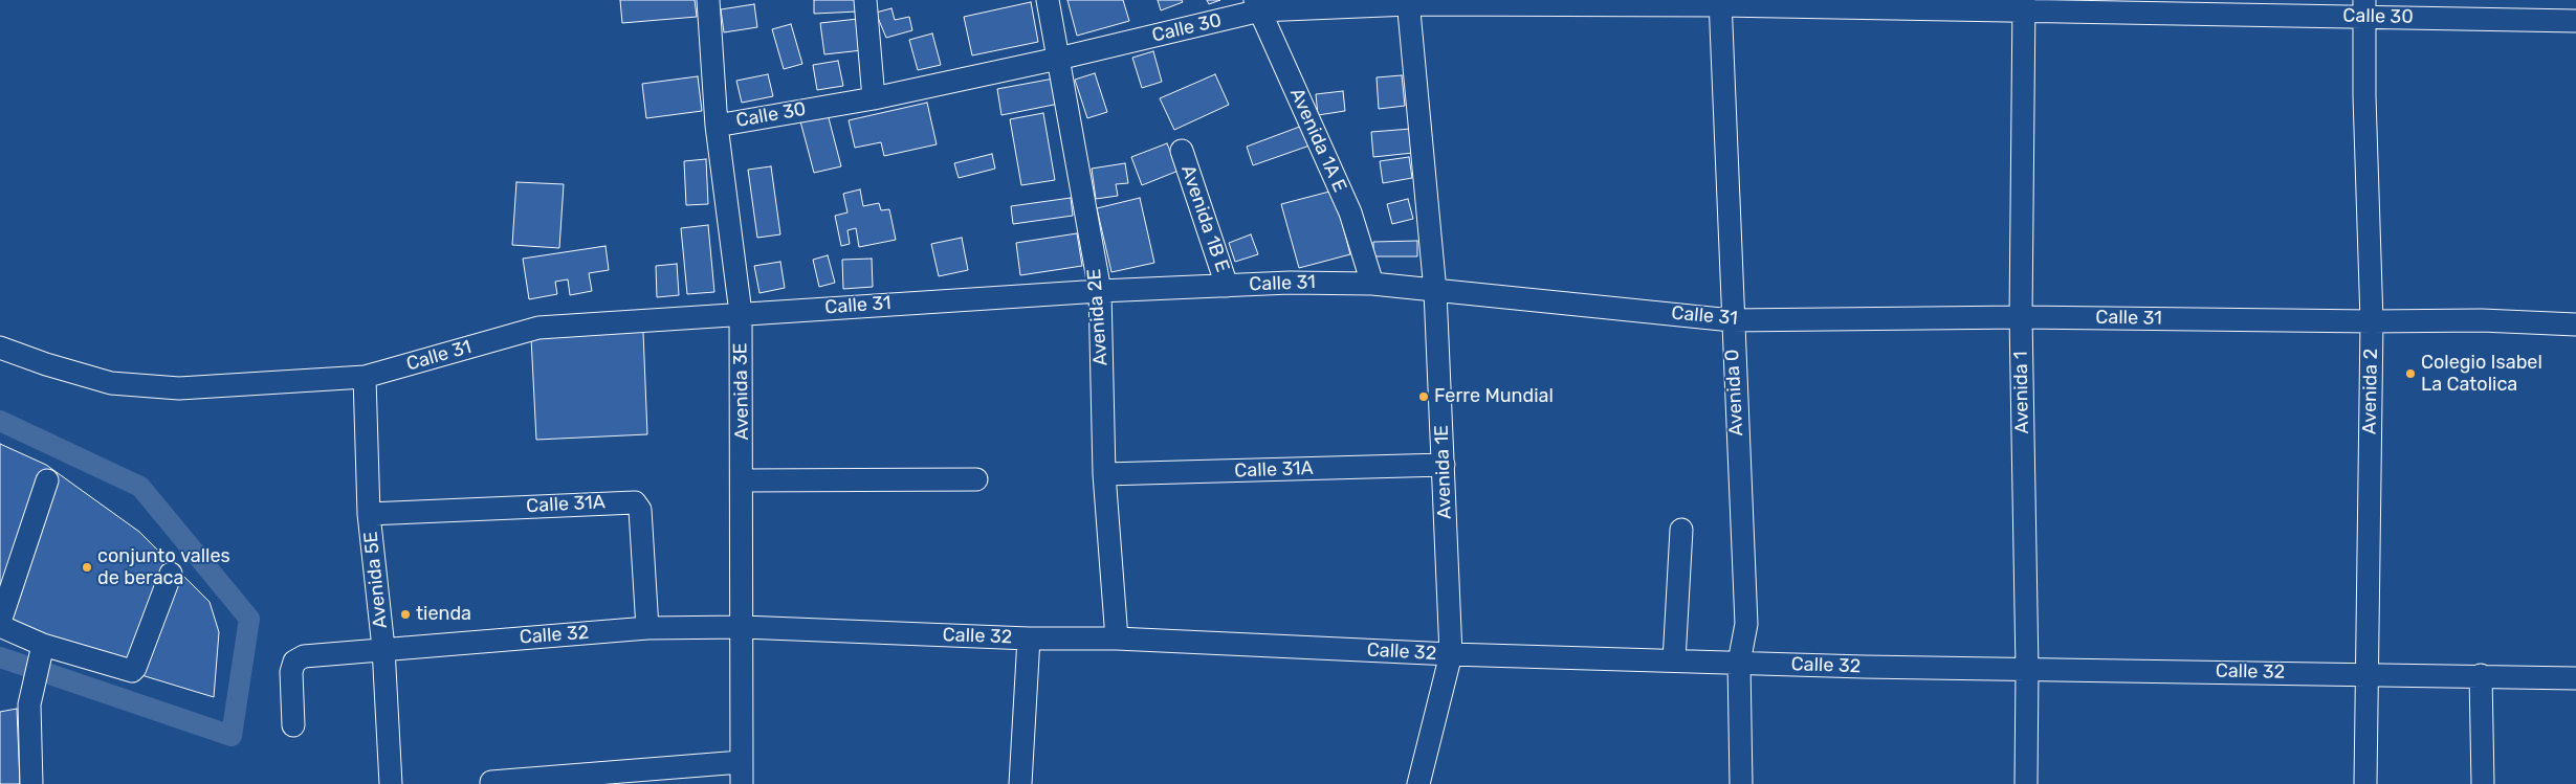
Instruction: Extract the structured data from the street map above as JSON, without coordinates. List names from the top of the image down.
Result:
{
  "streets": {
    "street": [
      "Calle 30",
      "Avenida 1A E",
      "Avenida 1B E",
      "Calle 31",
      "Avenida 2E",
      "Avenida 3E",
      "Avenida 2",
      "Avenida 0",
      "Avenida 1",
      "Calle 31A",
      "Avenida 1E",
      "Avenida 5E",
      "Calle 32"
    ]
  },
  "crossings": [
    ["Calle 30", "Avenida 1A E"],
    ["Calle 30", "Avenida 2E"],
    ["Calle 30", "Avenida 3E"],
    ["Calle 30", "Avenida 2"],
    ["Calle 30", "Avenida 0"],
    ["Calle 30", "Avenida 1"],
    ["Calle 30", "Avenida 1E"],
    ["Avenida 1A E", "Calle 31"],
    ["Avenida 1B E", "Calle 31"],
    ["Calle 31", "Avenida 2E"],
    ["Calle 31", "Avenida 3E"],
    ["Calle 31", "Avenida 2"],
    ["Calle 31", "Avenida 0"],
    ["Calle 31", "Avenida 1"],
    ["Calle 31", "Avenida 1E"],
    ["Calle 31", "Avenida 5E"],
    ["Avenida 2E", "Calle 31A"],
    ["Avenida 2E", "Calle 32"],
    ["Avenida 3E", "Calle 32"],
    ["Avenida 2", "Calle 32"],
    ["Avenida 0", "Calle 32"],
    ["Avenida 1", "Calle 32"],
    ["Calle 31A", "Avenida 1E"],
    ["Calle 31A", "Avenida 5E"],
    ["Calle 31A", "Calle 32"],
    ["Avenida 1E", "Calle 32"],
    ["Avenida 5E", "Calle 32"]
  ],
  "places": [
    "Colegio Isabel La Catolica",
    "Ferre Mundial",
    "conjunto valles de beraca",
    "tienda"
  ]
}
